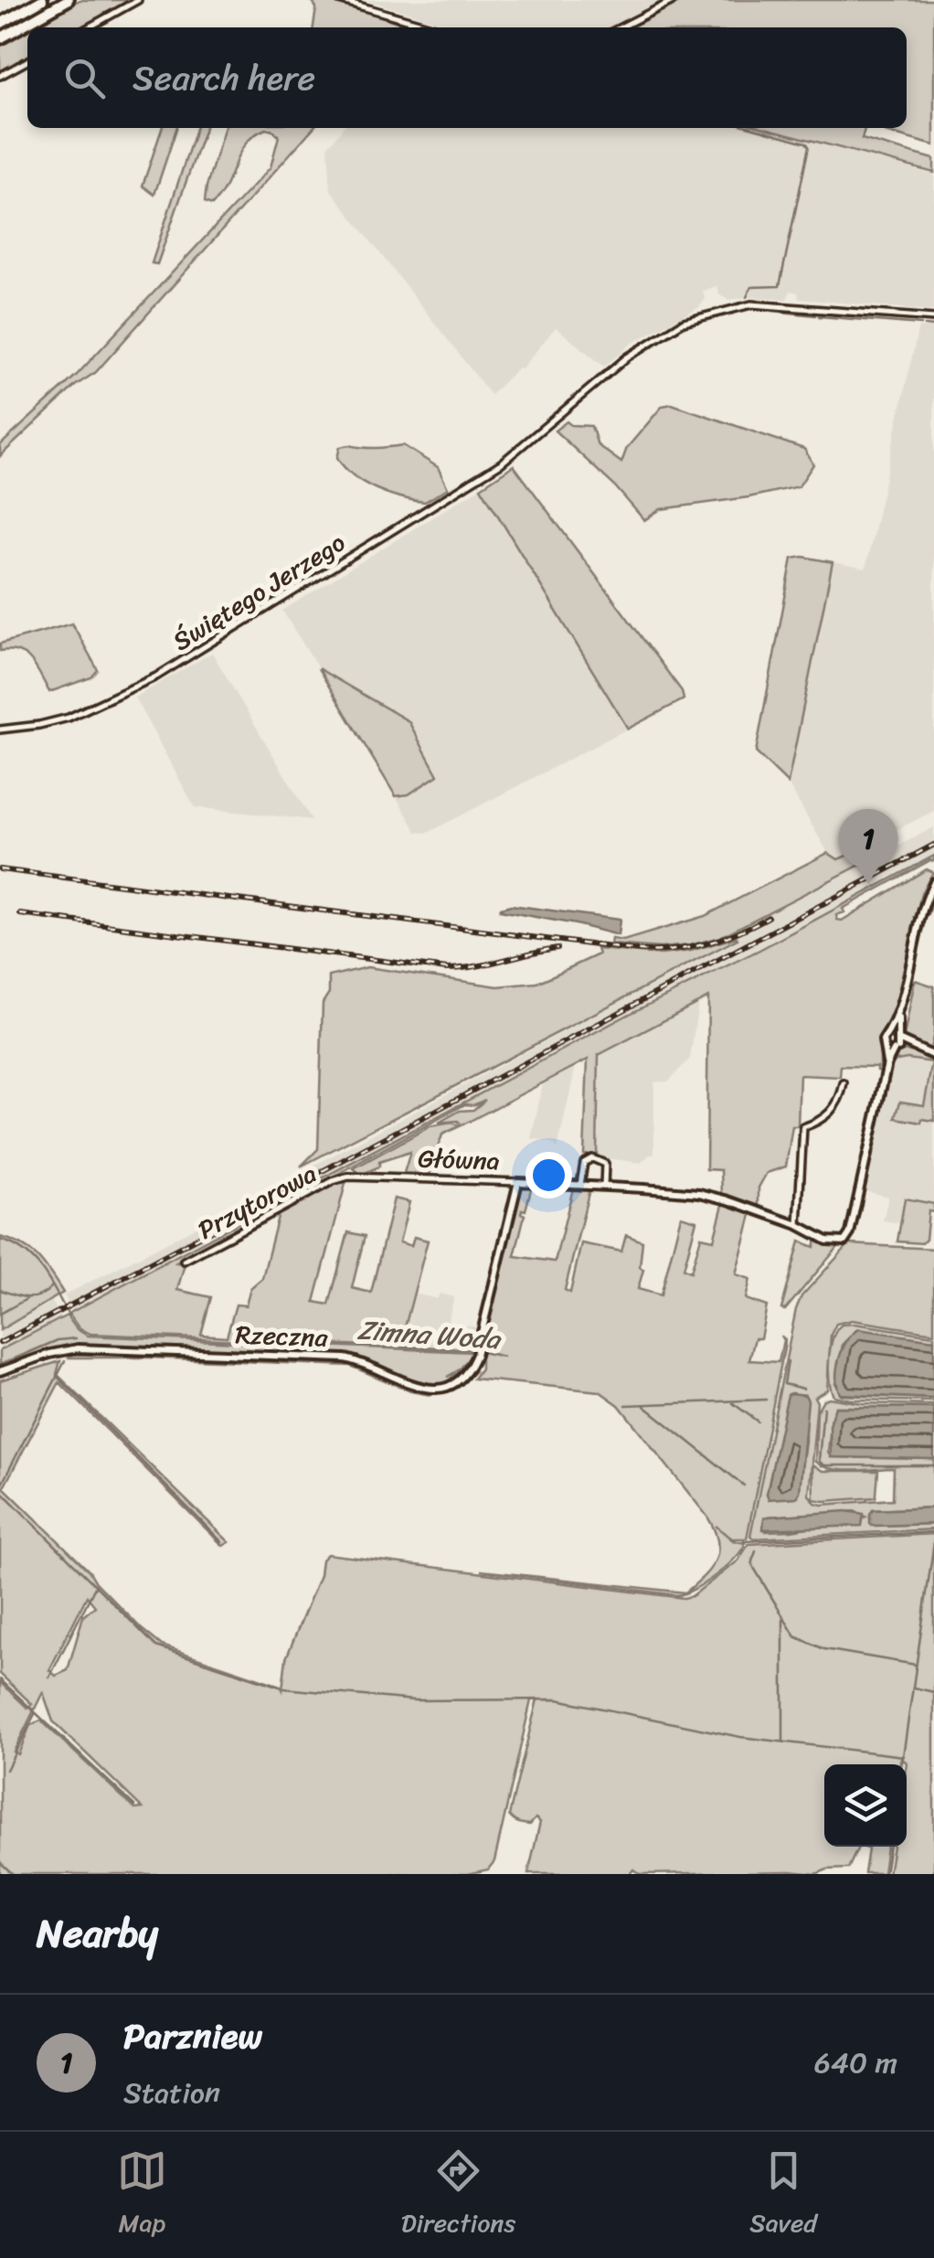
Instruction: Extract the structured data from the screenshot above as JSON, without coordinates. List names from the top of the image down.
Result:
{
  "streets": {
    "street": [
      "Świętego Jerzego",
      "Główna",
      "Przytorowa",
      "Rzeczna"
    ]
  },
  "crossings": [
    ["Główna", "Przytorowa"],
    ["Główna", "Rzeczna"]
  ],
  "water": ["Zimna Woda"],
  "page": {
    "search": "Search here",
    "pins": "1",
    "heading": "Nearby",
    "list": [
      {
        "mark": "1",
        "name": "Parzniew",
        "note": "Station",
        "value": "640 m"
      }
    ],
    "nav": ["Map", "Directions", "Saved"]
  }
}
